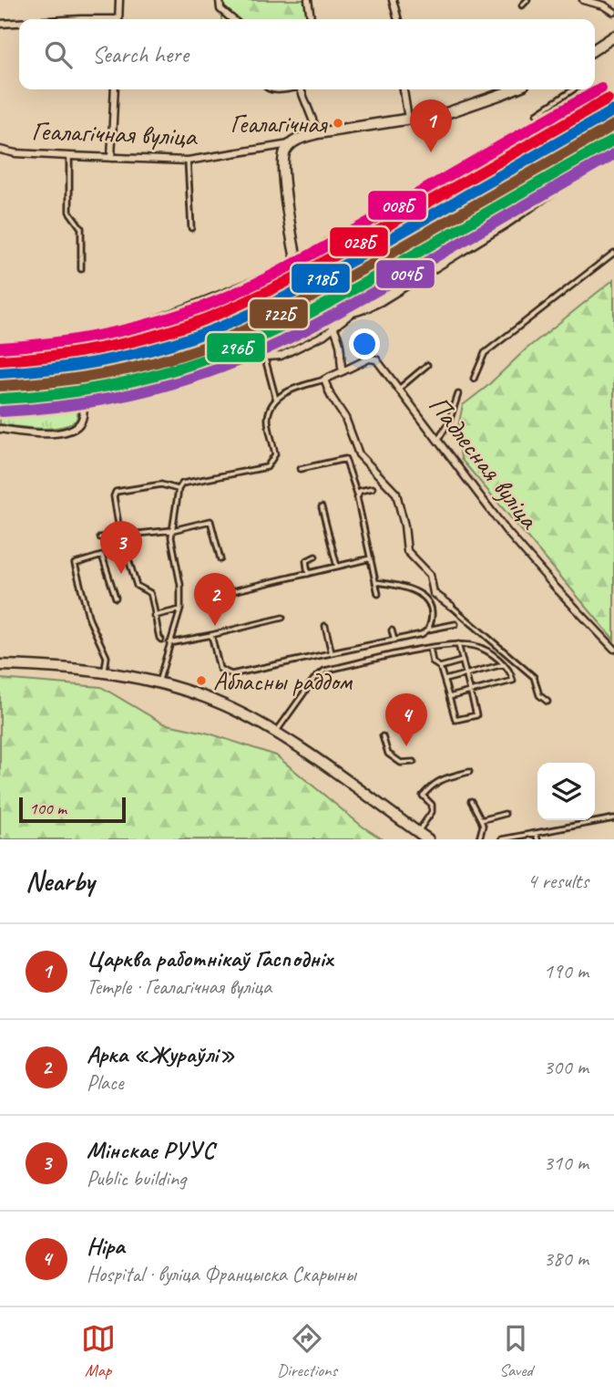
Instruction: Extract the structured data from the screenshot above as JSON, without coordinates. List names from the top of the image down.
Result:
{
  "streets": {
    "street": ["Геалагічная вуліца", "Падлесная вуліца"]
  },
  "places": ["Геалагічная", "Абласны раддом"],
  "lines": [
    "transit line 008Б",
    "transit line 028Б",
    "transit line 718Б",
    "transit line 722Б",
    "transit line 296Б",
    "transit line 004Б"
  ],
  "scale_bar": "100 m",
  "page": {
    "search": "Search here",
    "pins": [
      "1",
      "3",
      "2",
      "4"
    ],
    "scale": "100 m",
    "heading": ["Nearby", "4 results"],
    "list": [
      {
        "mark": "1",
        "name": "Царква работнікаў Гасподніх",
        "note": "Temple · Геалагічная вуліца",
        "value": "190 m"
      },
      {
        "mark": "2",
        "name": "Арка «Жураўлі»",
        "note": "Place",
        "value": "300 m"
      },
      {
        "mark": "3",
        "name": "Мінскае РУУС",
        "note": "Public building",
        "value": "310 m"
      },
      {
        "mark": "4",
        "name": "Ніра",
        "note": "Hospital · вуліца Францыска Скарыны",
        "value": "380 m"
      }
    ],
    "nav": ["Map", "Directions", "Saved"]
  }
}
